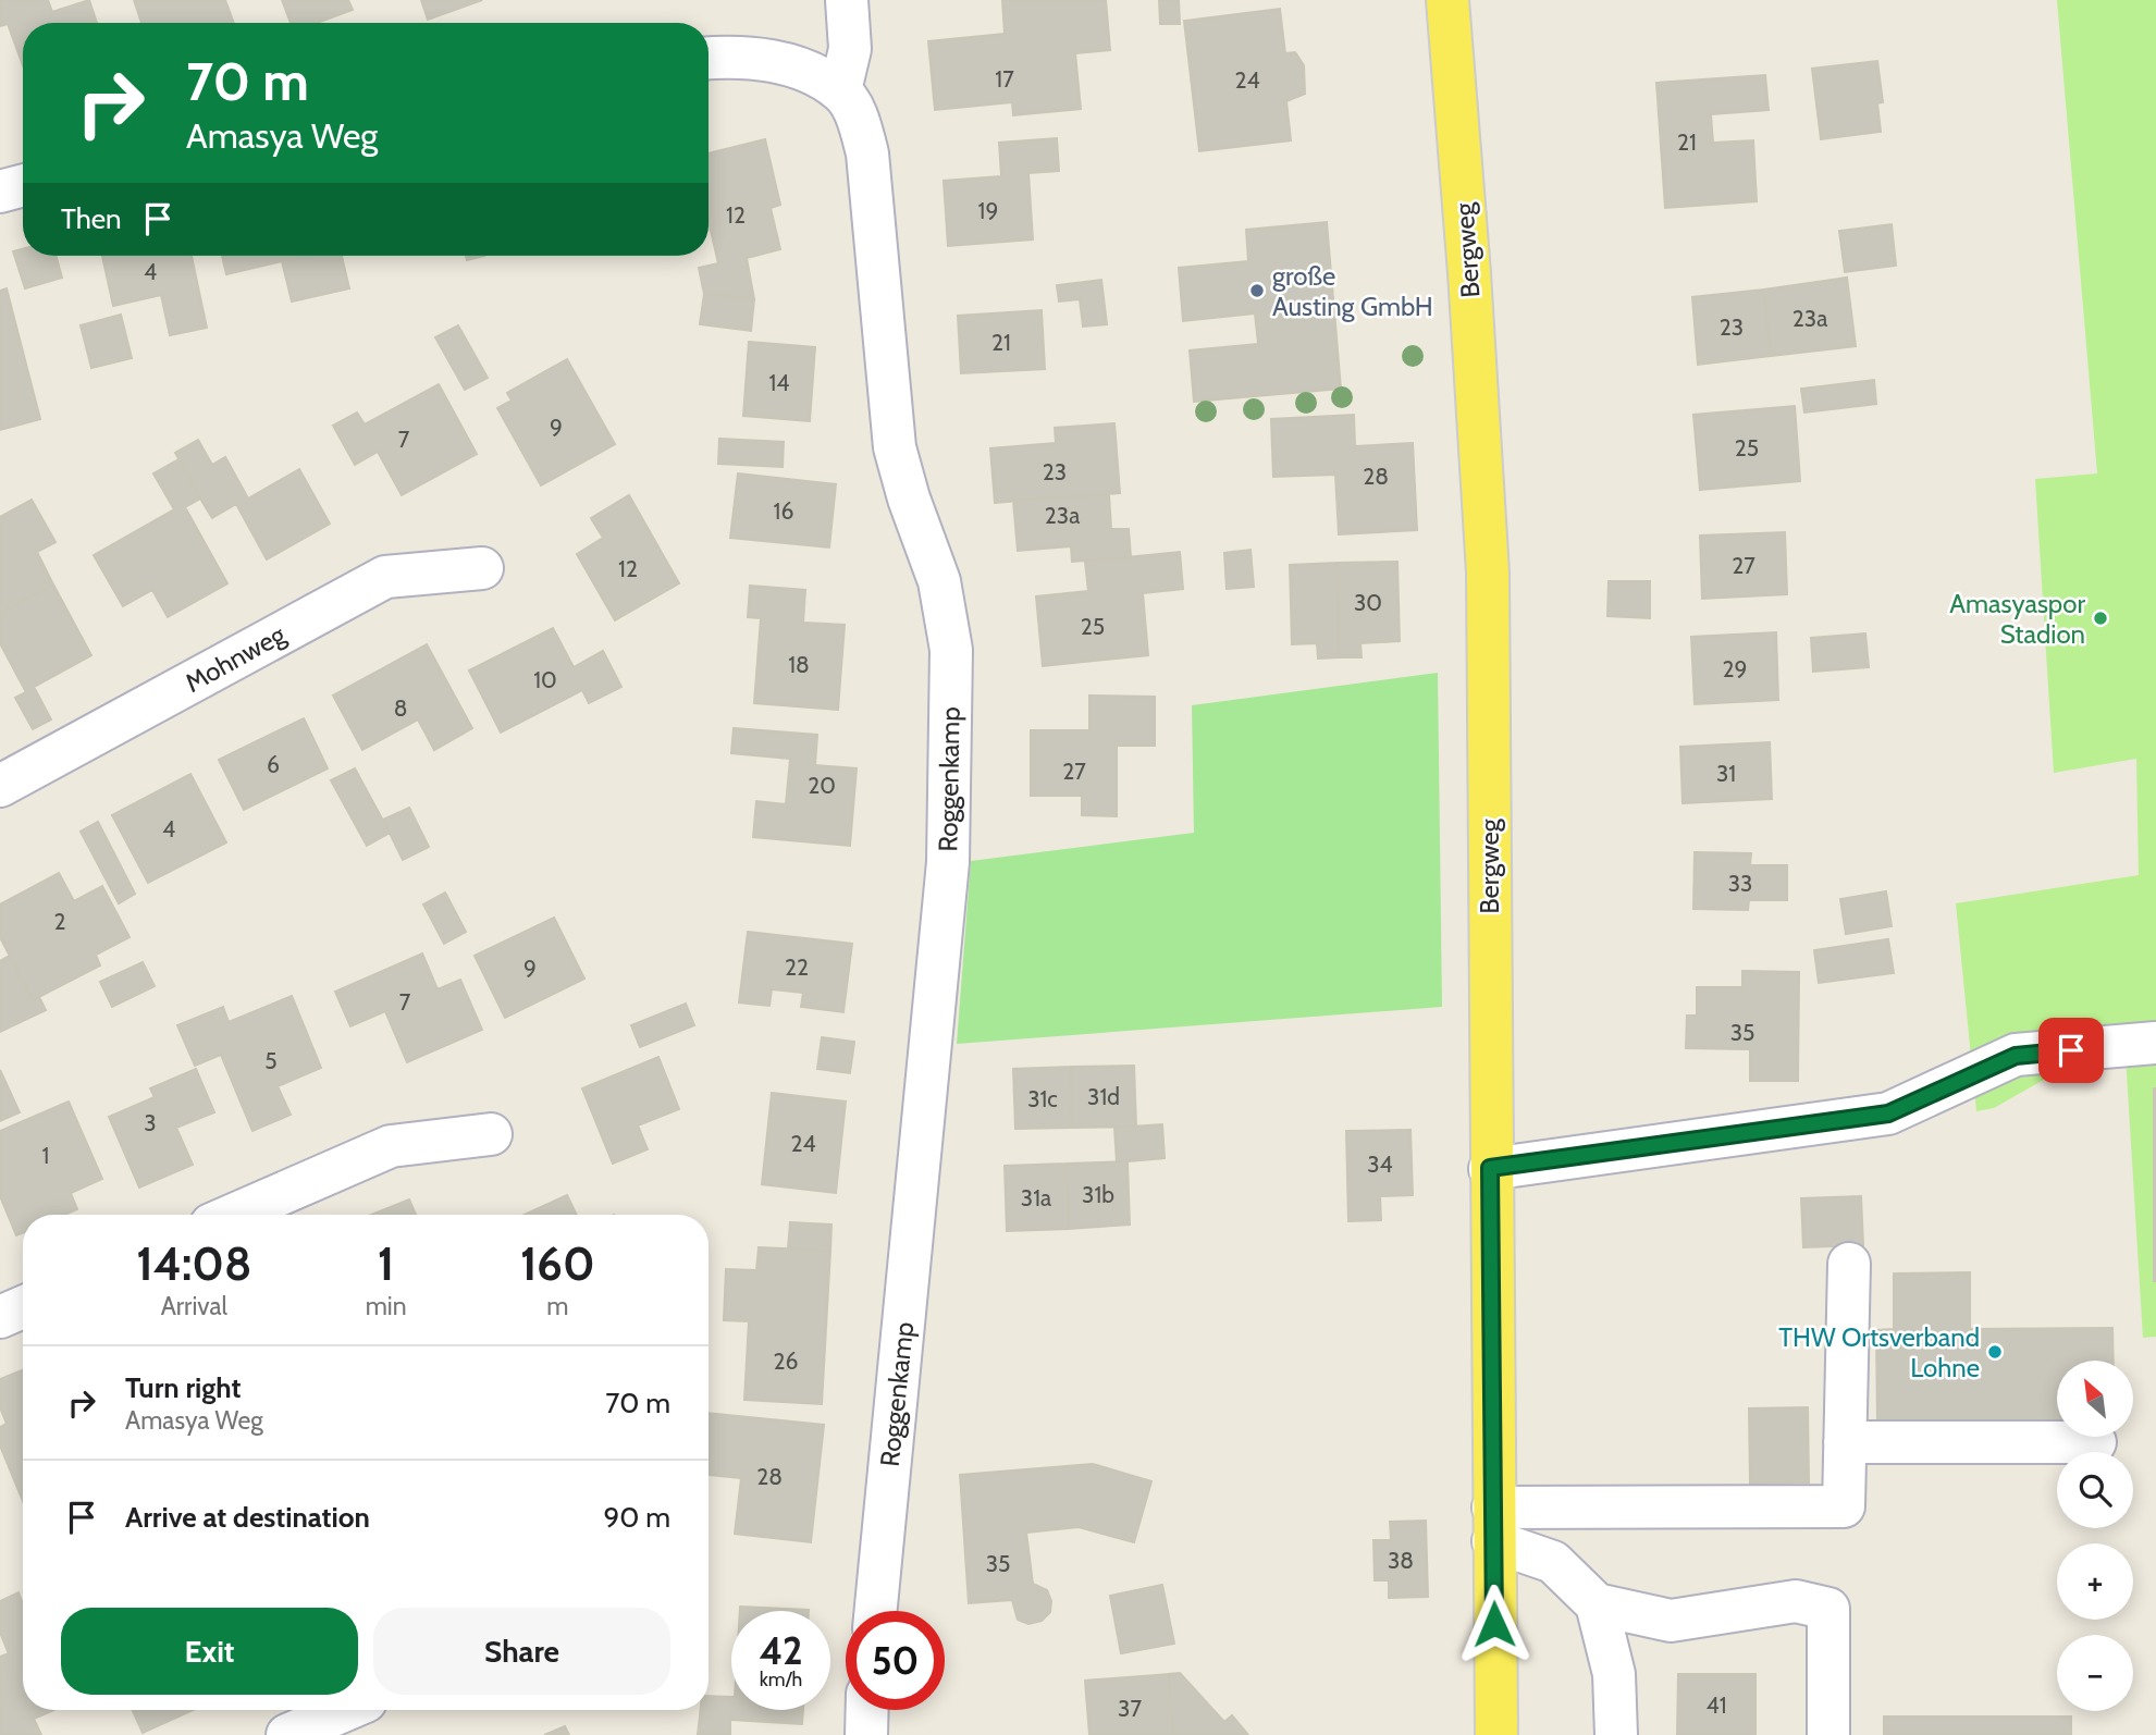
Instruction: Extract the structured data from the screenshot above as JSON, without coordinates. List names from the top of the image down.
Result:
{
  "streets": {
    "main road": ["Bergweg"],
    "street": ["Mohnweg", "Roggenkamp"]
  },
  "places": ["große Austing GmbH", "Amasyaspor Stadion", "THW Ortsverband Lohne"],
  "house_numbers": [
    "17",
    "24",
    "21",
    "19",
    "12",
    "4",
    "23a",
    "23",
    "21",
    "14",
    "9",
    "7",
    "25",
    "23",
    "28",
    "16",
    "23a",
    "27",
    "12",
    "30",
    "25",
    "18",
    "29",
    "10",
    "8",
    "6",
    "27",
    "31",
    "20",
    "4",
    "33",
    "2",
    "22",
    "9",
    "7",
    "35",
    "5",
    "31d",
    "31c",
    "3",
    "24",
    "1",
    "34",
    "31b",
    "31a",
    "26",
    "28",
    "38",
    "35",
    "41",
    "37"
  ],
  "north": "top left",
  "page": {
    "turn": ["70 m", "Amasya Weg"],
    "then": "Then",
    "eta": [
      "14:08",
      "Arrival",
      "1",
      "min",
      "160",
      "m"
    ],
    "list": [
      {
        "name": "Turn right",
        "note": "Amasya Weg",
        "value": "70 m"
      },
      {
        "name": "Arrive at destination",
        "value": "90 m"
      }
    ],
    "map_buttons": ["+", "−"],
    "buttons": ["Exit", "Share"],
    "speed": "42 km/h",
    "limit": "50"
  }
}
